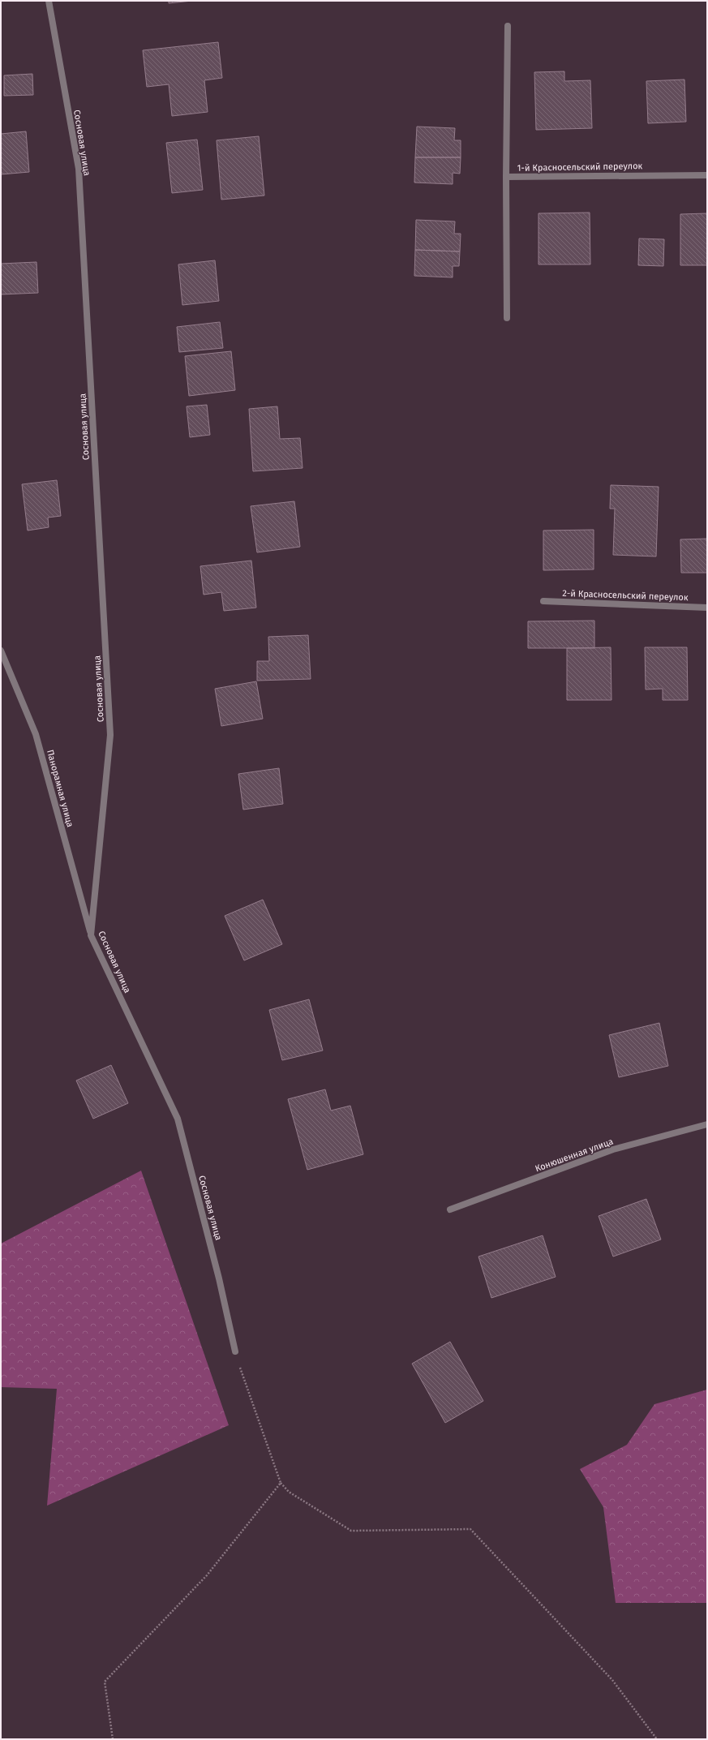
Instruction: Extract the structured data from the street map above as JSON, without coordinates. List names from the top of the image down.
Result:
{
  "streets": {
    "street": [
      "Сосновая улица",
      "1-й Красносельский переулок",
      "2-й Красносельский переулок",
      "Панорамная улица",
      "Конюшенная улица"
    ]
  },
  "crossings": [
    ["Сосновая улица", "Панорамная улица"]
  ]
}
